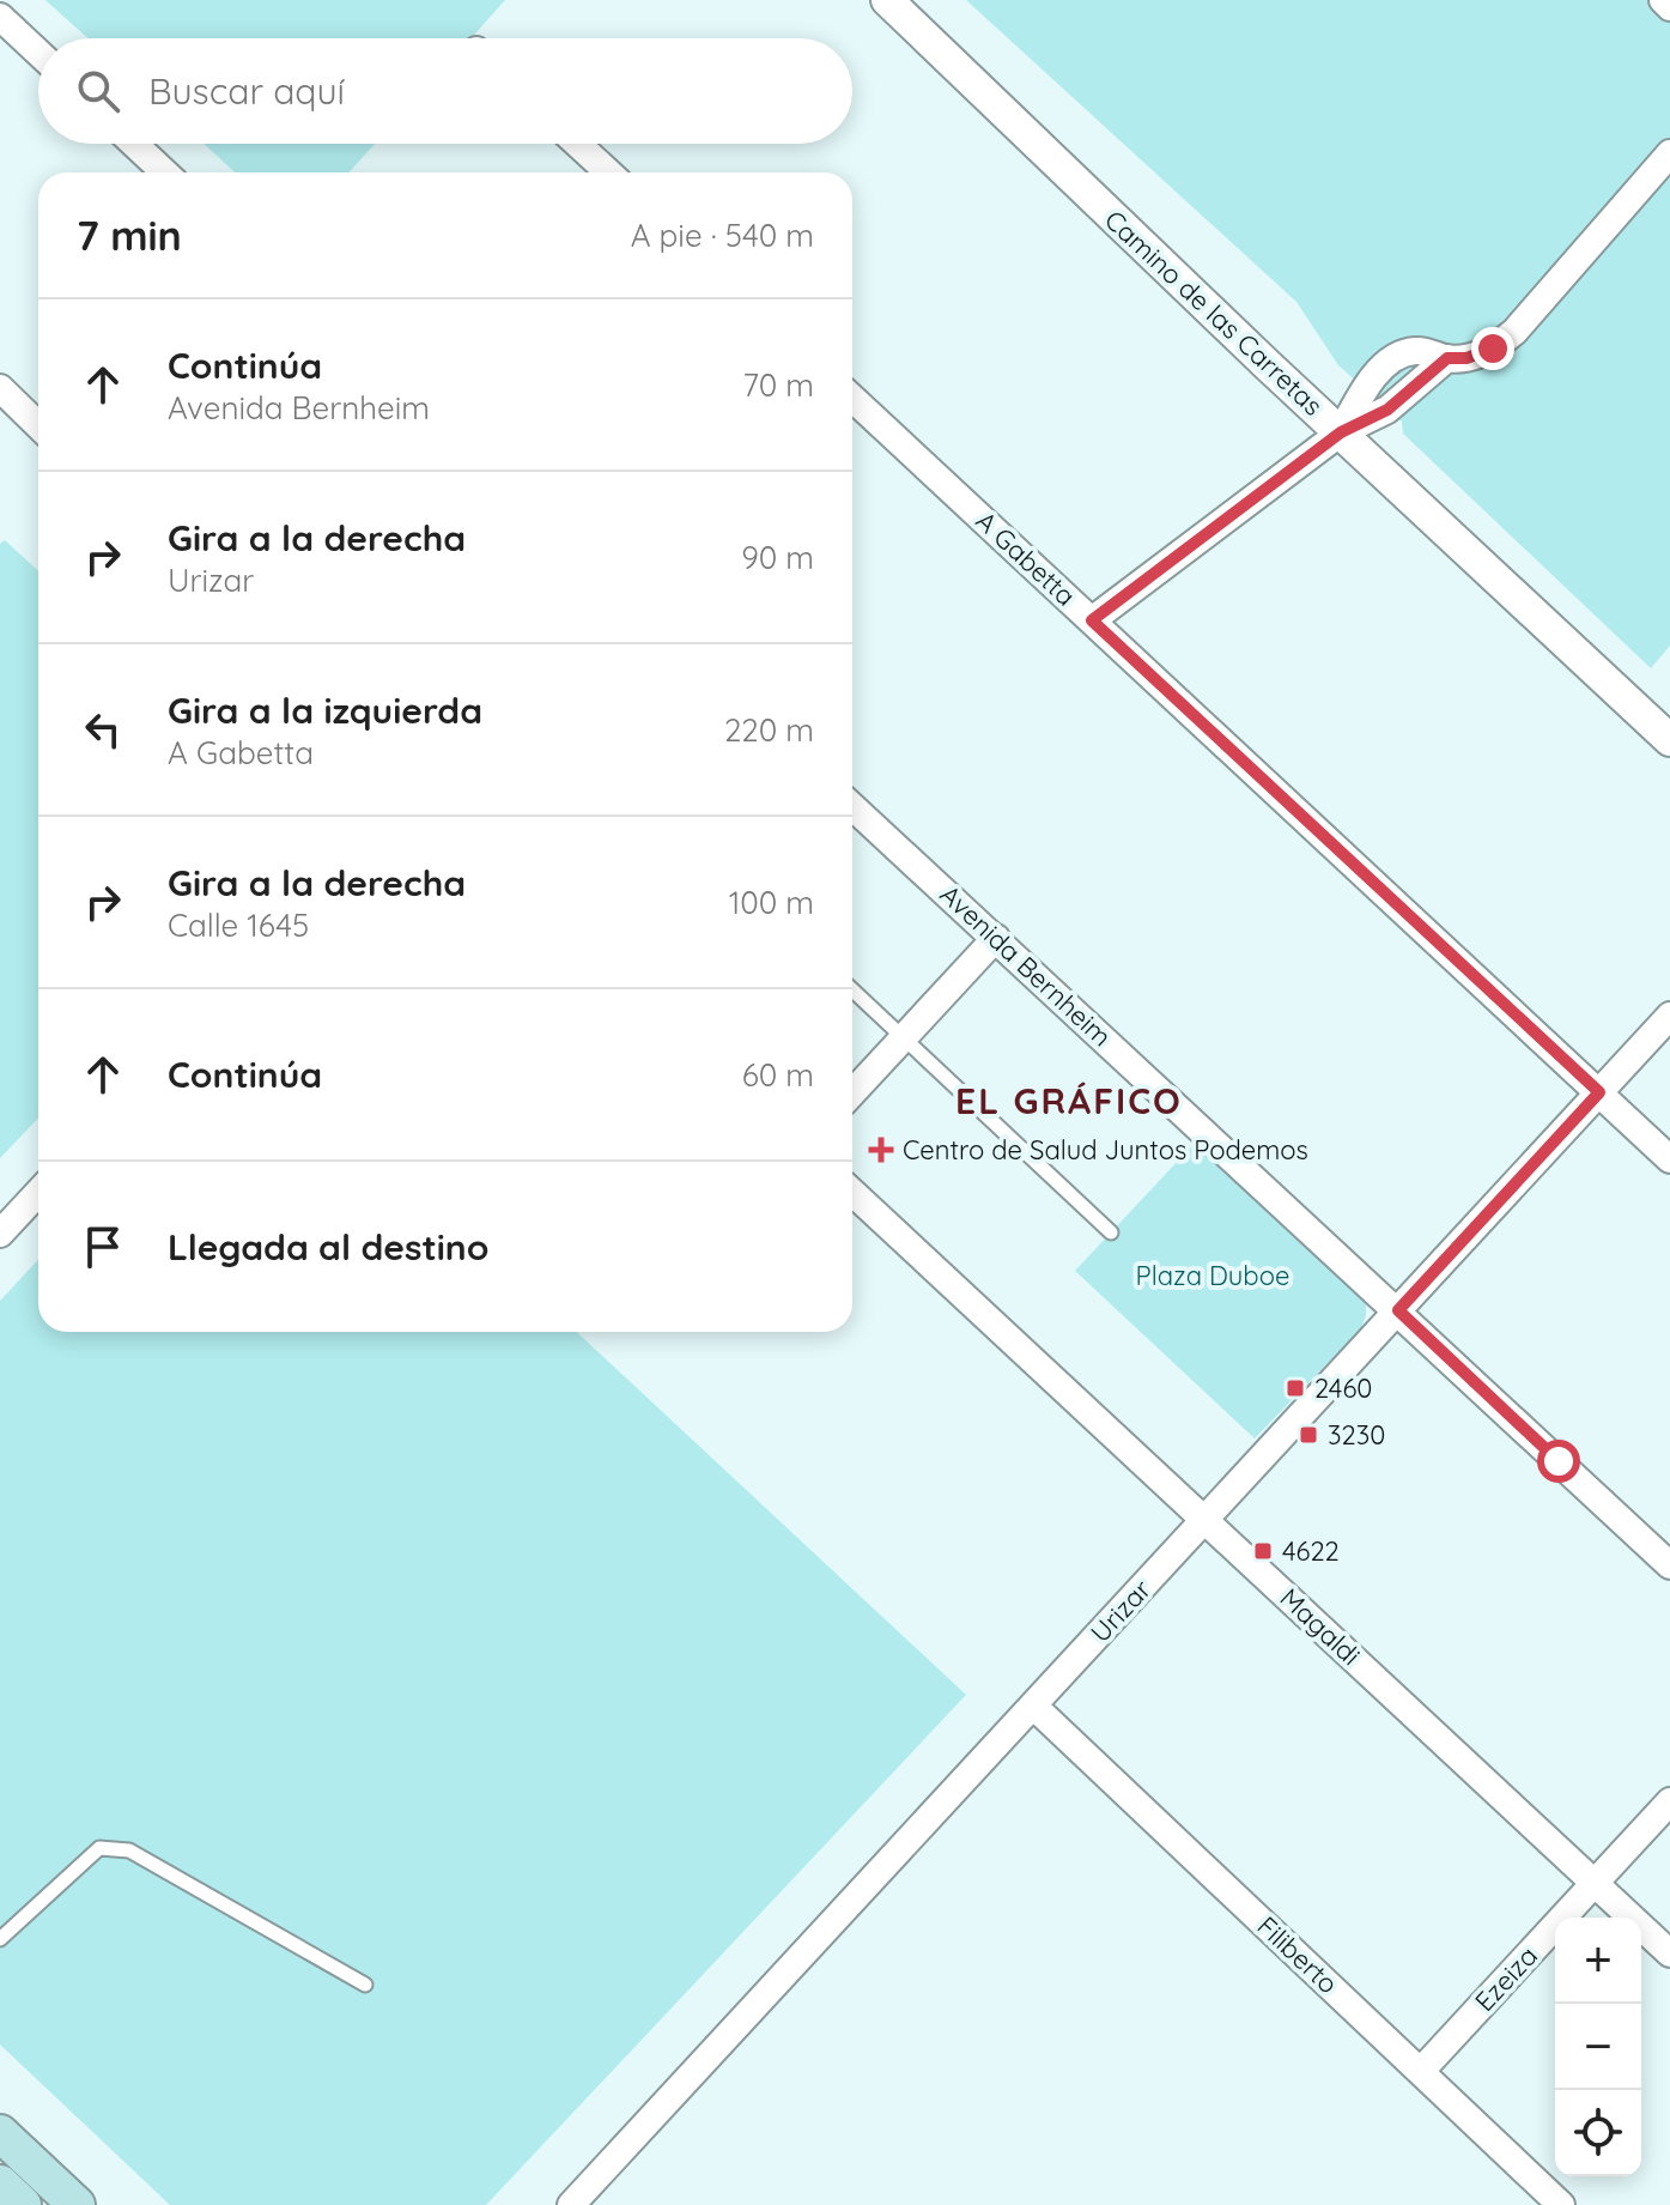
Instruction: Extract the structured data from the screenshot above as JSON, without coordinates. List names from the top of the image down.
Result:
{
  "streets": {
    "street": [
      "Camino de las Carretas",
      "A Gabetta",
      "Avenida Bernheim",
      "Urizar",
      "Magaldi",
      "Filiberto",
      "Ezeiza"
    ]
  },
  "crossings": [
    ["A Gabetta", "Urizar"],
    ["Avenida Bernheim", "Urizar"],
    ["Urizar", "Magaldi"],
    ["Urizar", "Filiberto"],
    ["Magaldi", "Ezeiza"],
    ["Filiberto", "Ezeiza"]
  ],
  "districts": ["EL GRÁFICO"],
  "parks": ["Plaza Duboe"],
  "places": {
    "health": ["Centro de Salud Juntos Podemos"],
    "transit": ["2460", "3230", "4622"]
  },
  "page": {
    "search": "Buscar aquí",
    "heading": ["7 min", "A pie · 540 m"],
    "list": [
      ["Continúa", "Avenida Bernheim", "70 m"],
      ["Gira a la derecha", "Urizar", "90 m"],
      ["Gira a la izquierda", "A Gabetta", "220 m"],
      ["Gira a la derecha", "Calle 1645", "100 m"],
      ["Continúa", "60 m"],
      "Llegada al destino"
    ],
    "map_buttons": ["+", "−"]
  }
}
